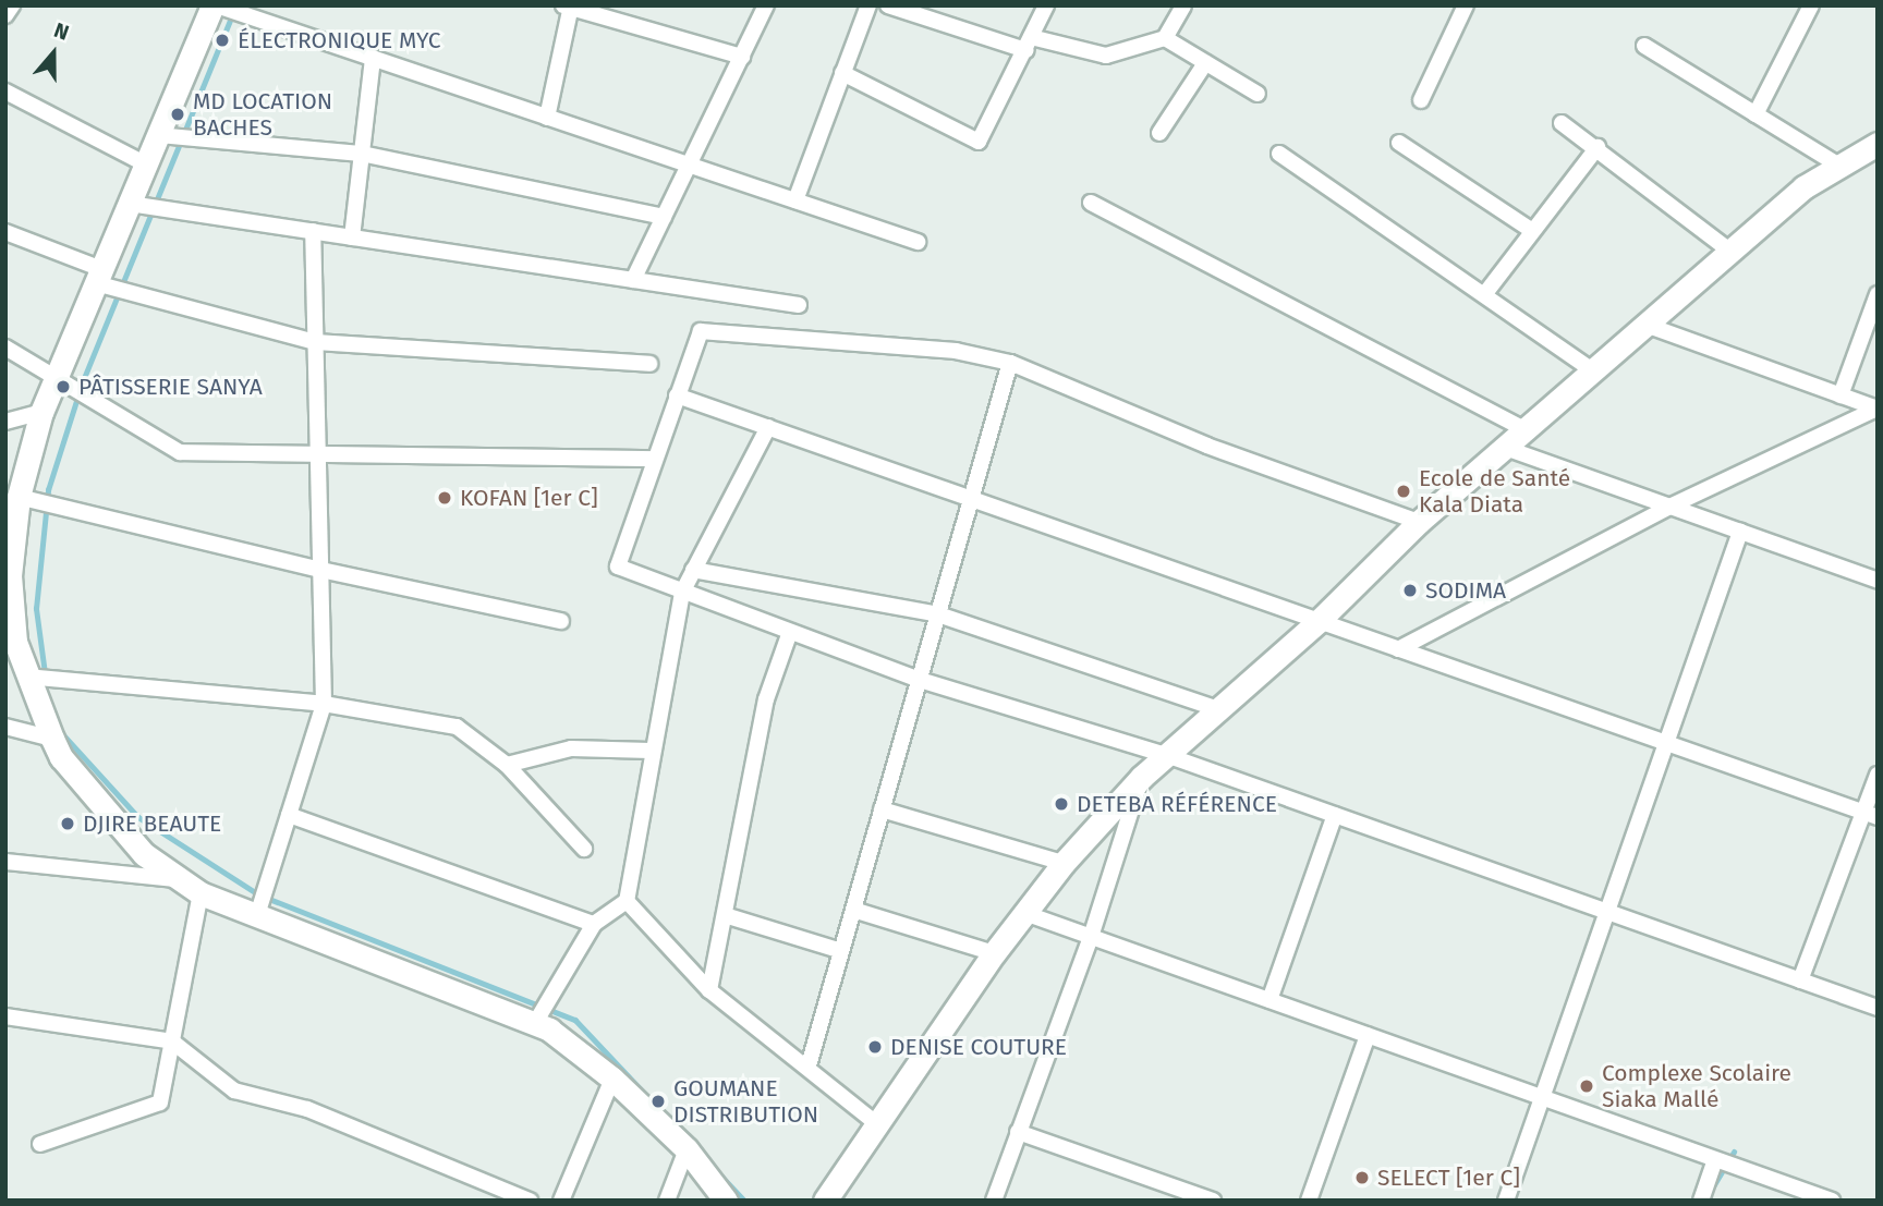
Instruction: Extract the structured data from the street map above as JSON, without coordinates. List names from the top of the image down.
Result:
{
  "places": [
    "ÉLECTRONIQUE MYC",
    "MD LOCATION BACHES",
    "PÂTISSERIE SANYA",
    "Ecole de Santé Kala Diata",
    "KOFAN [1er C]",
    "SODIMA",
    "DETEBA RÉFÉRENCE",
    "DJIRE BEAUTE",
    "DENISE COUTURE",
    "Complexe Scolaire Siaka Mallé",
    "GOUMANE DISTRIBUTION",
    "SELECT [1er C]"
  ],
  "north": "top"
}
